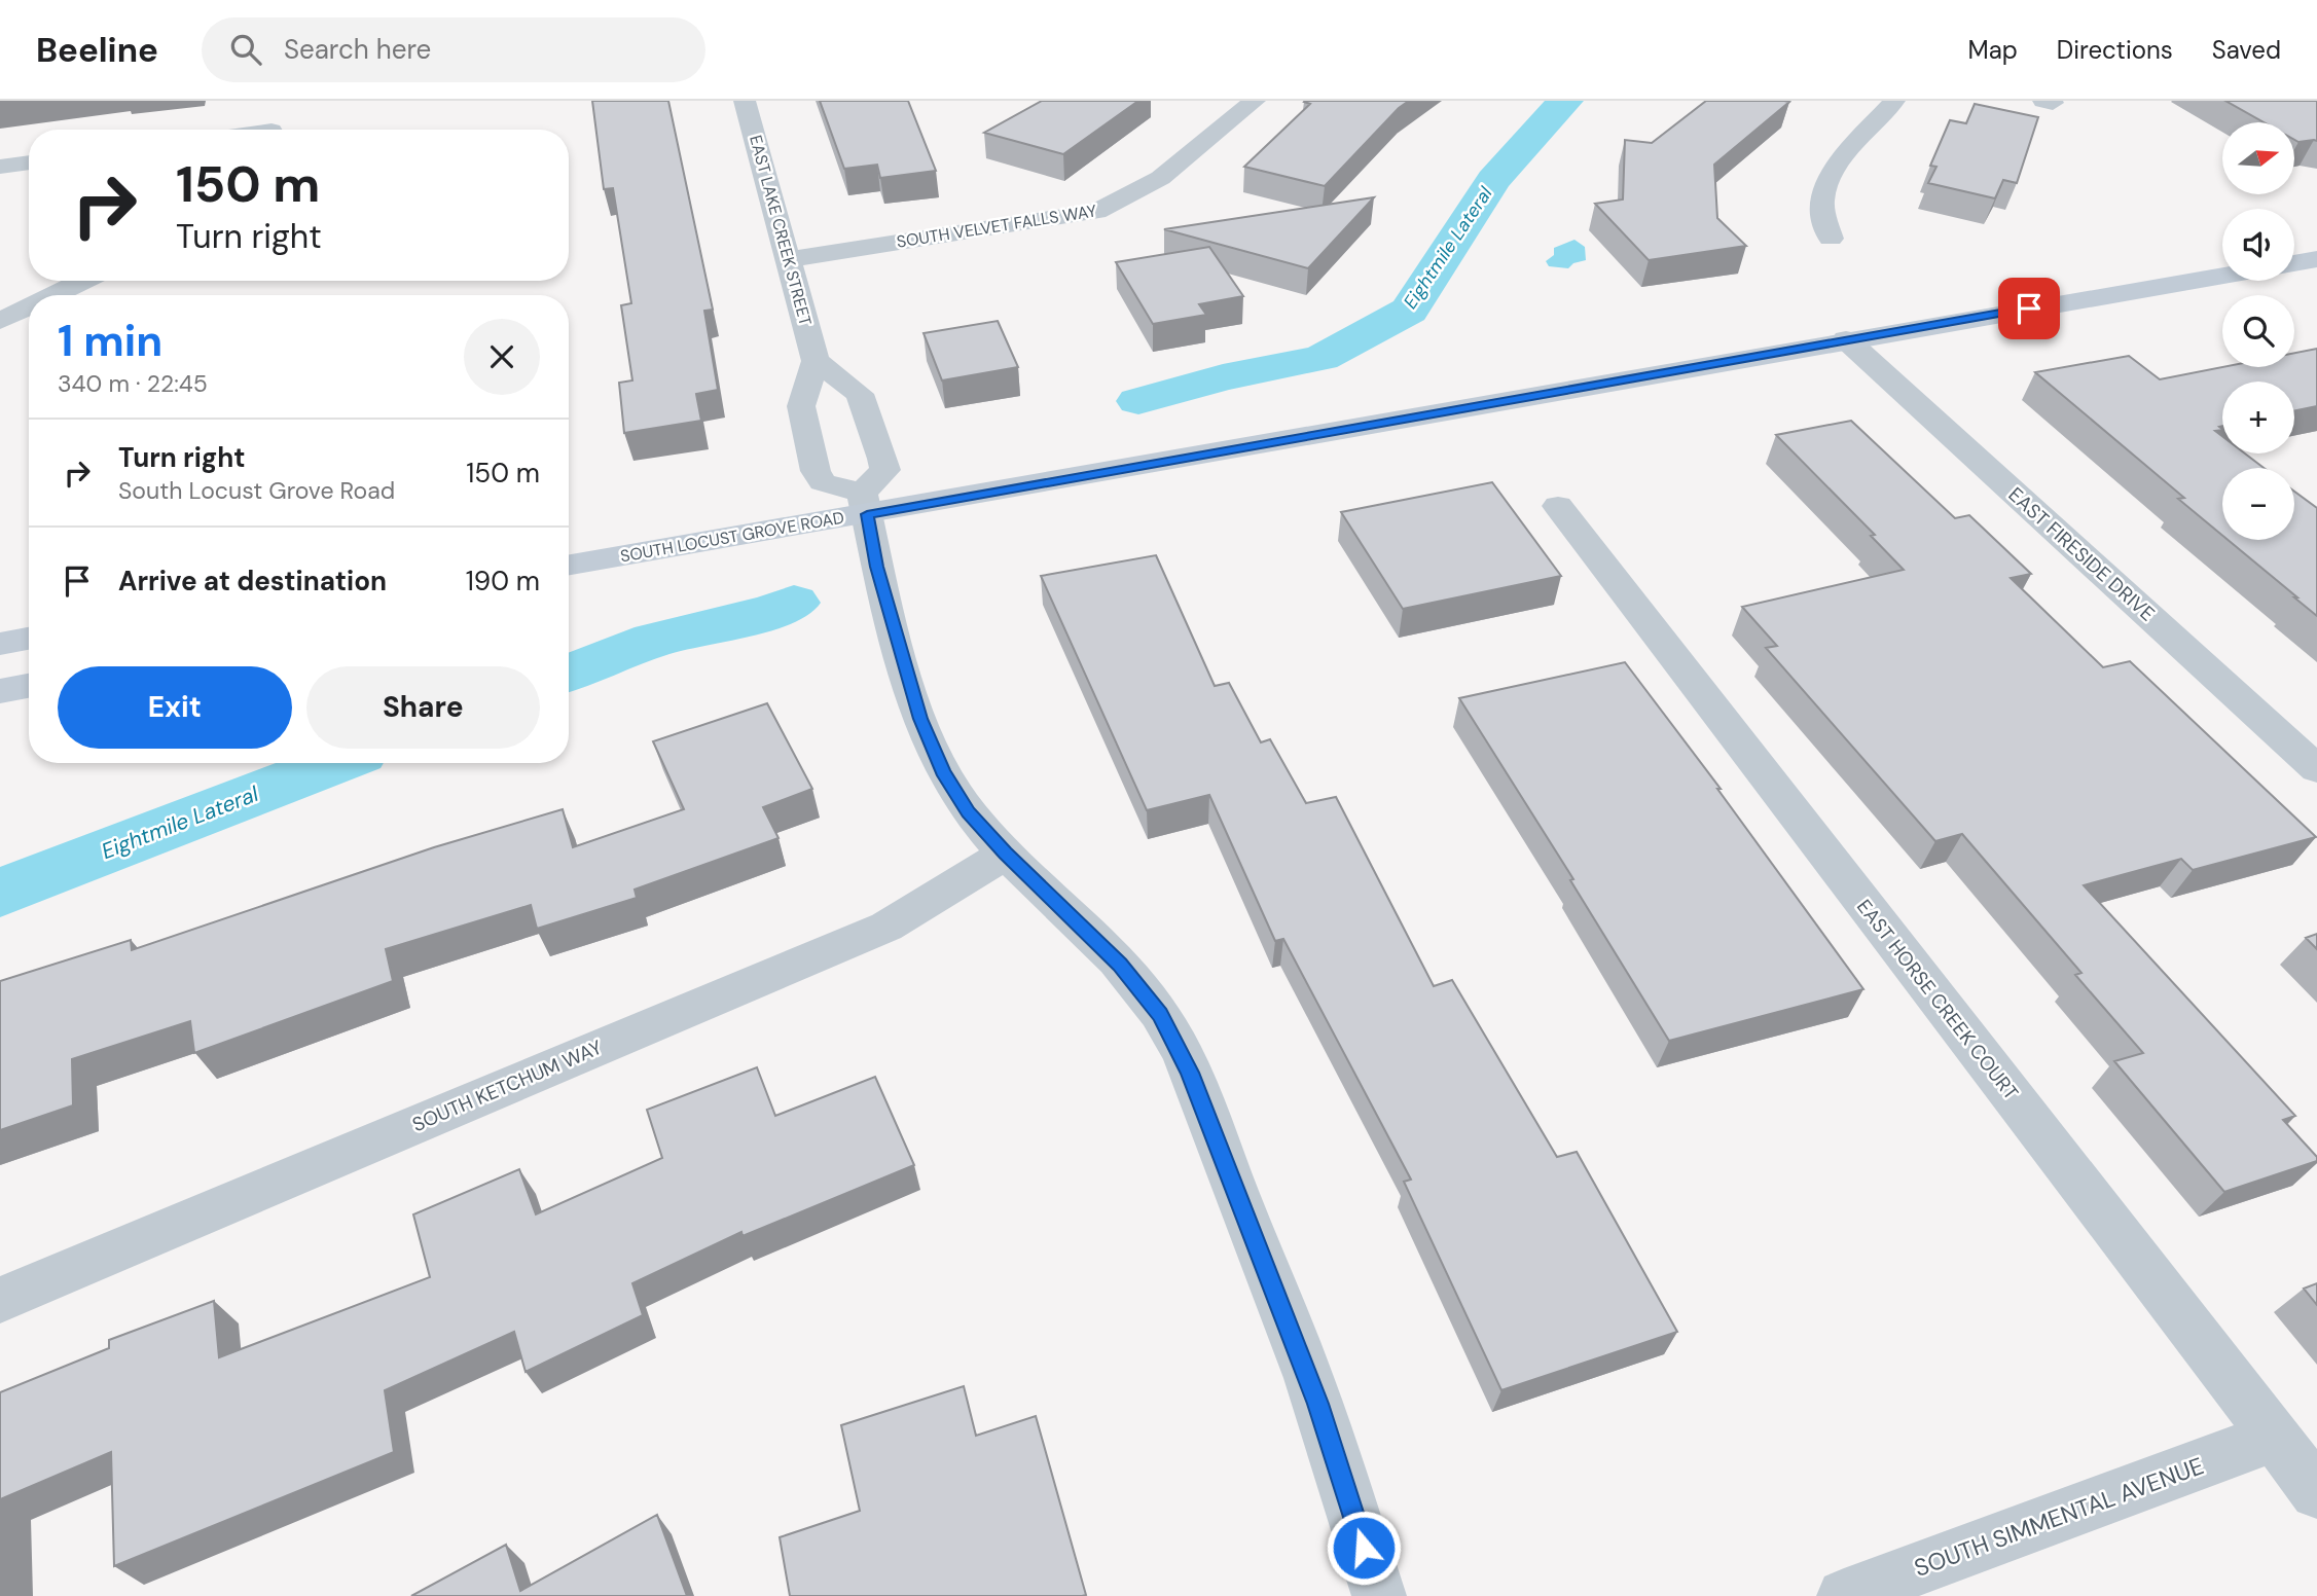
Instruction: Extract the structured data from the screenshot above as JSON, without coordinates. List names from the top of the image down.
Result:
{
  "streets": {
    "main road": ["SOUTH LOCUST GROVE ROAD"],
    "street": [
      "SOUTH VELVET FALLS WAY",
      "EAST LAKE CREEK STREET",
      "EAST FIRESIDE DRIVE",
      "EAST HORSE CREEK COURT",
      "SOUTH KETCHUM WAY",
      "SOUTH SIMMENTAL AVENUE"
    ]
  },
  "crossings": [
    ["SOUTH VELVET FALLS WAY", "EAST LAKE CREEK STREET"],
    ["SOUTH LOCUST GROVE ROAD", "EAST FIRESIDE DRIVE"],
    ["EAST HORSE CREEK COURT", "SOUTH SIMMENTAL AVENUE"]
  ],
  "water": ["Eightmile Lateral"],
  "north": "right",
  "page": {
    "header": "Beeline",
    "search": "Search here",
    "nav": ["Map", "Directions", "Saved"],
    "map_buttons": ["+", "−"],
    "turn": ["150 m", "Turn right"],
    "heading": ["1 min", "340 m · 22:45"],
    "list": [
      {
        "name": "Turn right",
        "note": "South Locust Grove Road",
        "value": "150 m"
      },
      {
        "name": "Arrive at destination",
        "value": "190 m"
      }
    ],
    "buttons": ["Exit", "Share"]
  }
}
